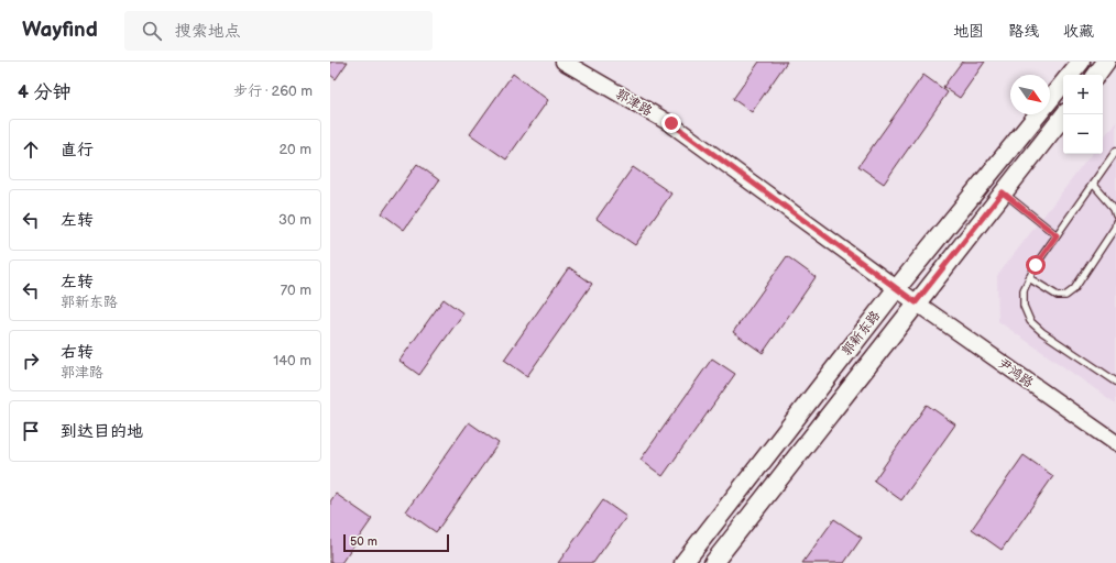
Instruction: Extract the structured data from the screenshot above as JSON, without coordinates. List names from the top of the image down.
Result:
{
  "streets": {
    "main road": ["郭新东路"],
    "street": ["郭津路", "尹鸿路"]
  },
  "crossings": [
    ["郭津路", "郭新东路"],
    ["郭津路", "尹鸿路"],
    ["郭新东路", "尹鸿路"]
  ],
  "scale_bar": "50 m",
  "north": "bottom right",
  "page": {
    "header": "Wayfind",
    "search": "搜索地点",
    "nav": ["地图", "路线", "收藏"],
    "heading": ["4 分钟", "步行 · 260 m"],
    "map_buttons": ["+", "−"],
    "list": [
      ["直行", "20 m"],
      ["左转", "30 m"],
      ["左转", "郭新东路", "70 m"],
      ["右转", "郭津路", "140 m"],
      "到达目的地"
    ],
    "scale": "50 m"
  }
}
